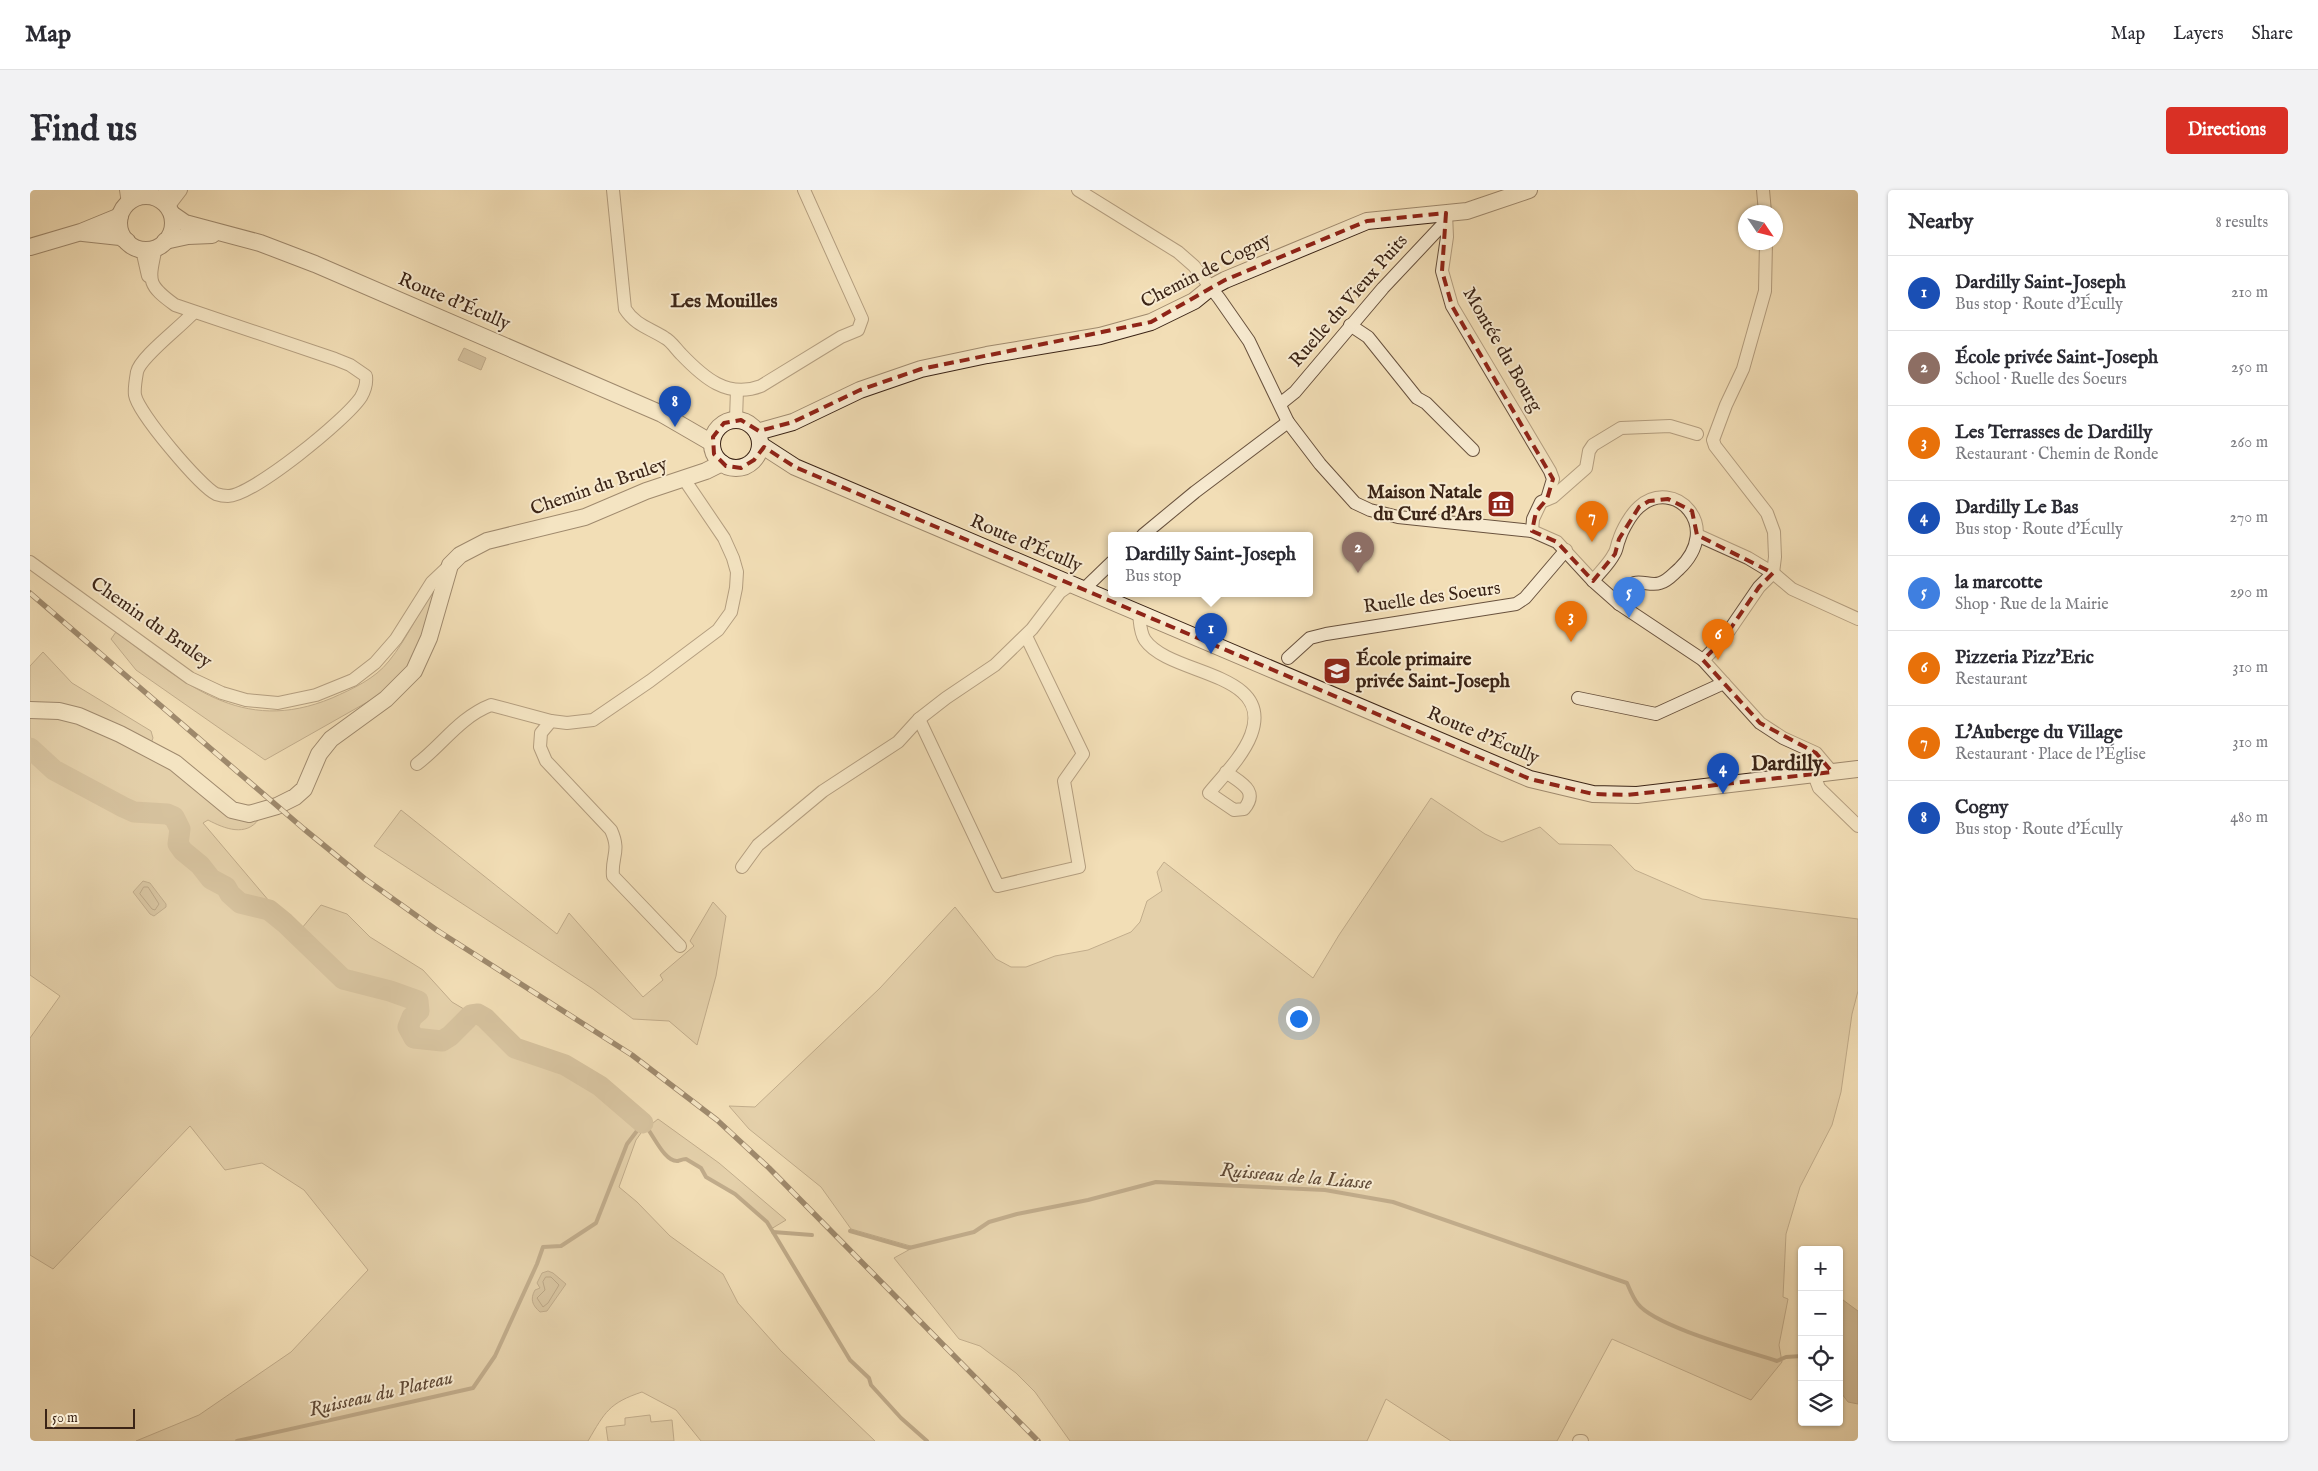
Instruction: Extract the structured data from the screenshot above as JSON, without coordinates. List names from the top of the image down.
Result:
{
  "streets": {
    "street": [
      "Chemin de Cogny",
      "Ruelle du Vieux Puits",
      "Route d'Écully",
      "Montée du Bourg",
      "Chemin du Bruley",
      "Ruelle des Soeurs"
    ]
  },
  "crossings": [
    ["Chemin de Cogny", "Ruelle du Vieux Puits"],
    ["Chemin de Cogny", "Route d'Écully"],
    ["Chemin de Cogny", "Montée du Bourg"],
    ["Chemin de Cogny", "Chemin du Bruley"],
    ["Ruelle du Vieux Puits", "Montée du Bourg"],
    ["Route d'Écully", "Chemin du Bruley"]
  ],
  "districts": ["Les Mouilles", "Dardilly"],
  "water": ["Ruisseau de la Liasse", "Ruisseau du Plateau"],
  "places": {
    "museum": ["Maison Natale du Curé d'Ars"],
    "school or university": ["École primaire privée Saint-Joseph"]
  },
  "scale_bar": "50 m",
  "north": "bottom right",
  "page": {
    "header": "Map",
    "nav": ["Map", "Layers", "Share"],
    "buttons": "Directions",
    "title": "Find us",
    "heading": ["Nearby", "8 results"],
    "list": [
      {
        "mark": "1",
        "name": "Dardilly Saint-Joseph",
        "note": "Bus stop · Route d'Écully",
        "value": "210 m"
      },
      {
        "mark": "2",
        "name": "École privée Saint-Joseph",
        "note": "School · Ruelle des Soeurs",
        "value": "250 m"
      },
      {
        "mark": "3",
        "name": "Les Terrasses de Dardilly",
        "note": "Restaurant · Chemin de Ronde",
        "value": "260 m"
      },
      {
        "mark": "4",
        "name": "Dardilly Le Bas",
        "note": "Bus stop · Route d'Écully",
        "value": "270 m"
      },
      {
        "mark": "5",
        "name": "la marcotte",
        "note": "Shop · Rue de la Mairie",
        "value": "290 m"
      },
      {
        "mark": "6",
        "name": "Pizzeria Pizz'Eric",
        "note": "Restaurant",
        "value": "310 m"
      },
      {
        "mark": "7",
        "name": "L'Auberge du Village",
        "note": "Restaurant · Place de l'Église",
        "value": "310 m"
      },
      {
        "mark": "8",
        "name": "Cogny",
        "note": "Bus stop · Route d'Écully",
        "value": "480 m"
      }
    ],
    "pins": [
      "8",
      "7",
      "2",
      "5",
      "3",
      "1",
      "6",
      "4"
    ],
    "popup": ["Dardilly Saint-Joseph", "Bus stop"],
    "map_buttons": ["+", "−"],
    "scale": "50 m"
  }
}
